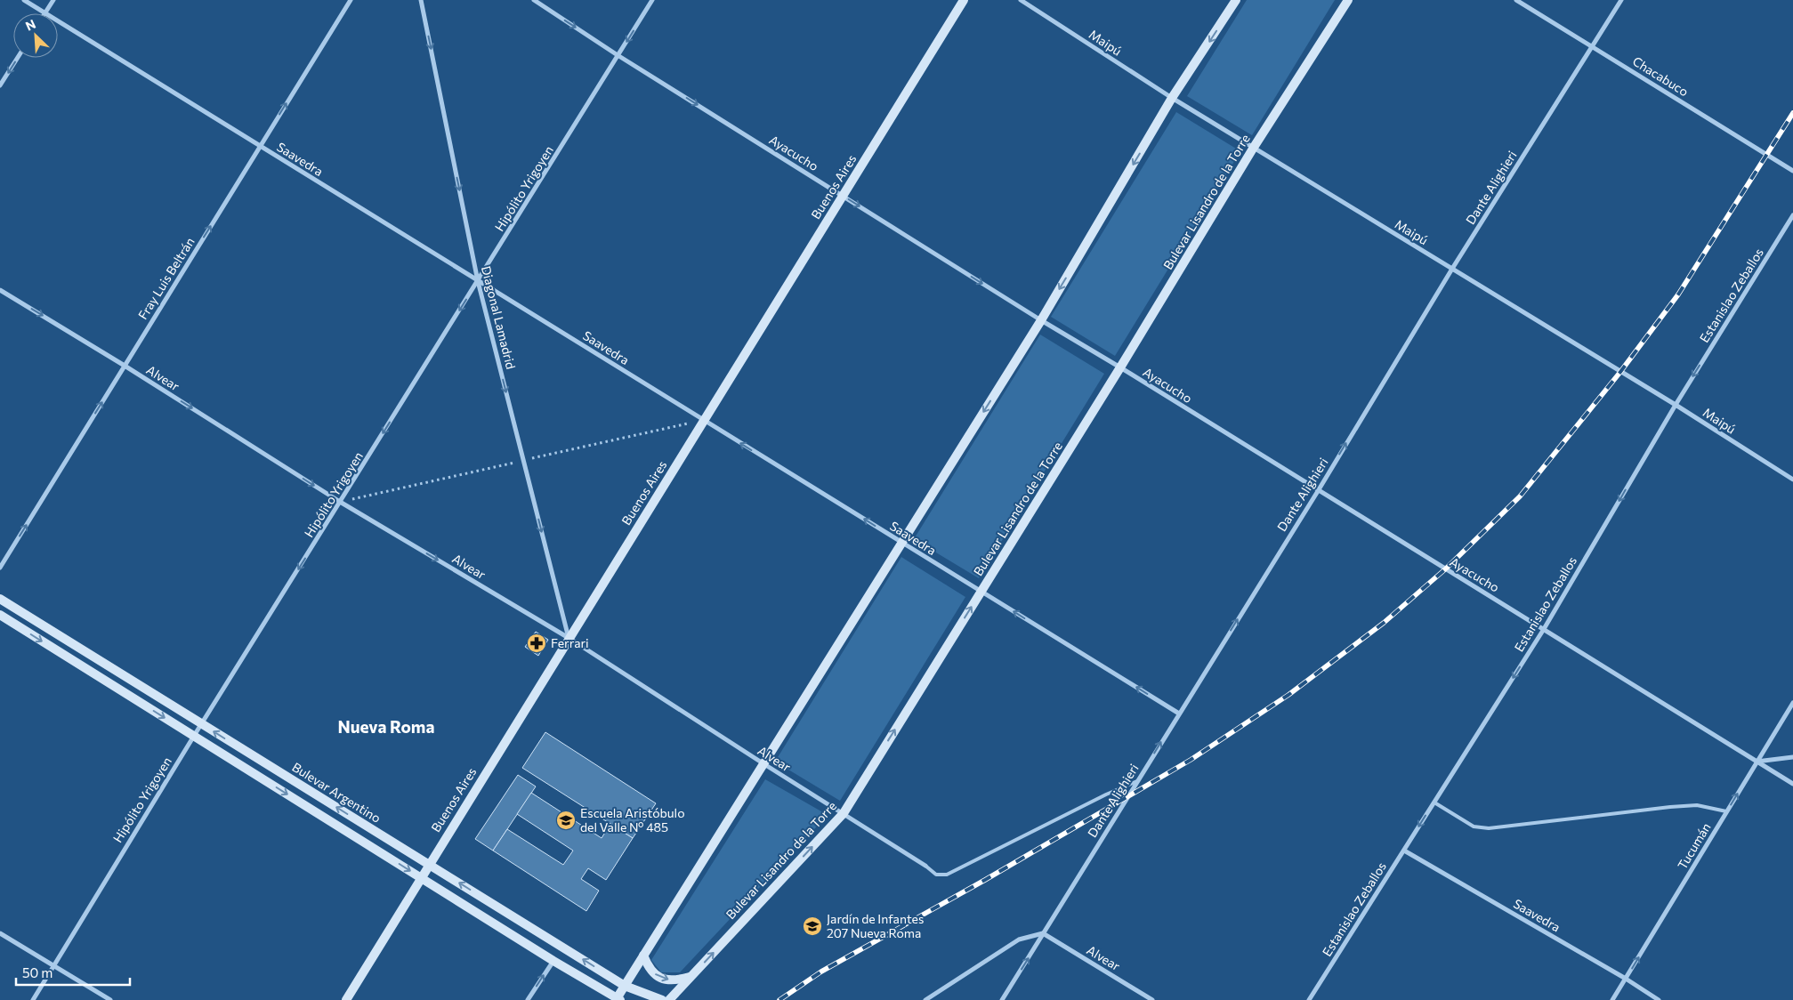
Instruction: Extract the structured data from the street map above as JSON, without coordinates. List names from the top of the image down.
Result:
{
  "streets": {
    "main road": ["Buenos Aires", "Bulevar Lisandro de la Torre", "Bulevar Argentino"],
    "street": [
      "Maipú",
      "Chacabuco",
      "Ayacucho",
      "Saavedra",
      "Dante Alighieri",
      "Hipólito Yrigoyen",
      "Fray Luis Beltrán",
      "Estanislao Zeballos",
      "Diagonal Lamadrid",
      "Alvear",
      "Tucumán"
    ]
  },
  "crossings": [
    ["Maipú", "Dante Alighieri"],
    ["Maipú", "Bulevar Lisandro de la Torre"],
    ["Maipú", "Estanislao Zeballos"],
    ["Chacabuco", "Dante Alighieri"],
    ["Ayacucho", "Buenos Aires"],
    ["Ayacucho", "Dante Alighieri"],
    ["Ayacucho", "Hipólito Yrigoyen"],
    ["Ayacucho", "Bulevar Lisandro de la Torre"],
    ["Ayacucho", "Estanislao Zeballos"],
    ["Ayacucho", "Tucumán"],
    ["Saavedra", "Buenos Aires"],
    ["Saavedra", "Dante Alighieri"],
    ["Saavedra", "Hipólito Yrigoyen"],
    ["Saavedra", "Bulevar Lisandro de la Torre"],
    ["Saavedra", "Fray Luis Beltrán"],
    ["Saavedra", "Estanislao Zeballos"],
    ["Saavedra", "Diagonal Lamadrid"],
    ["Saavedra", "Tucumán"],
    ["Buenos Aires", "Diagonal Lamadrid"],
    ["Buenos Aires", "Alvear"],
    ["Buenos Aires", "Bulevar Argentino"],
    ["Dante Alighieri", "Alvear"],
    ["Hipólito Yrigoyen", "Diagonal Lamadrid"],
    ["Hipólito Yrigoyen", "Alvear"],
    ["Hipólito Yrigoyen", "Bulevar Argentino"],
    ["Bulevar Lisandro de la Torre", "Alvear"],
    ["Fray Luis Beltrán", "Alvear"],
    ["Diagonal Lamadrid", "Alvear"]
  ],
  "one_way": [
    "Ayacucho",
    "Dante Alighieri",
    "Hipólito Yrigoyen",
    "Fray Luis Beltrán",
    "Estanislao Zeballos",
    "Diagonal Lamadrid",
    "Alvear",
    "Tucumán"
  ],
  "districts": ["Nueva Roma"],
  "places": {
    "pharmacy": ["Ferrari"],
    "school or university": ["Escuela Aristóbulo del Valle Nº 485", "Jardín de Infantes 207 Nueva Roma"]
  },
  "scale_bar": "50 m",
  "north": "top left"
}
